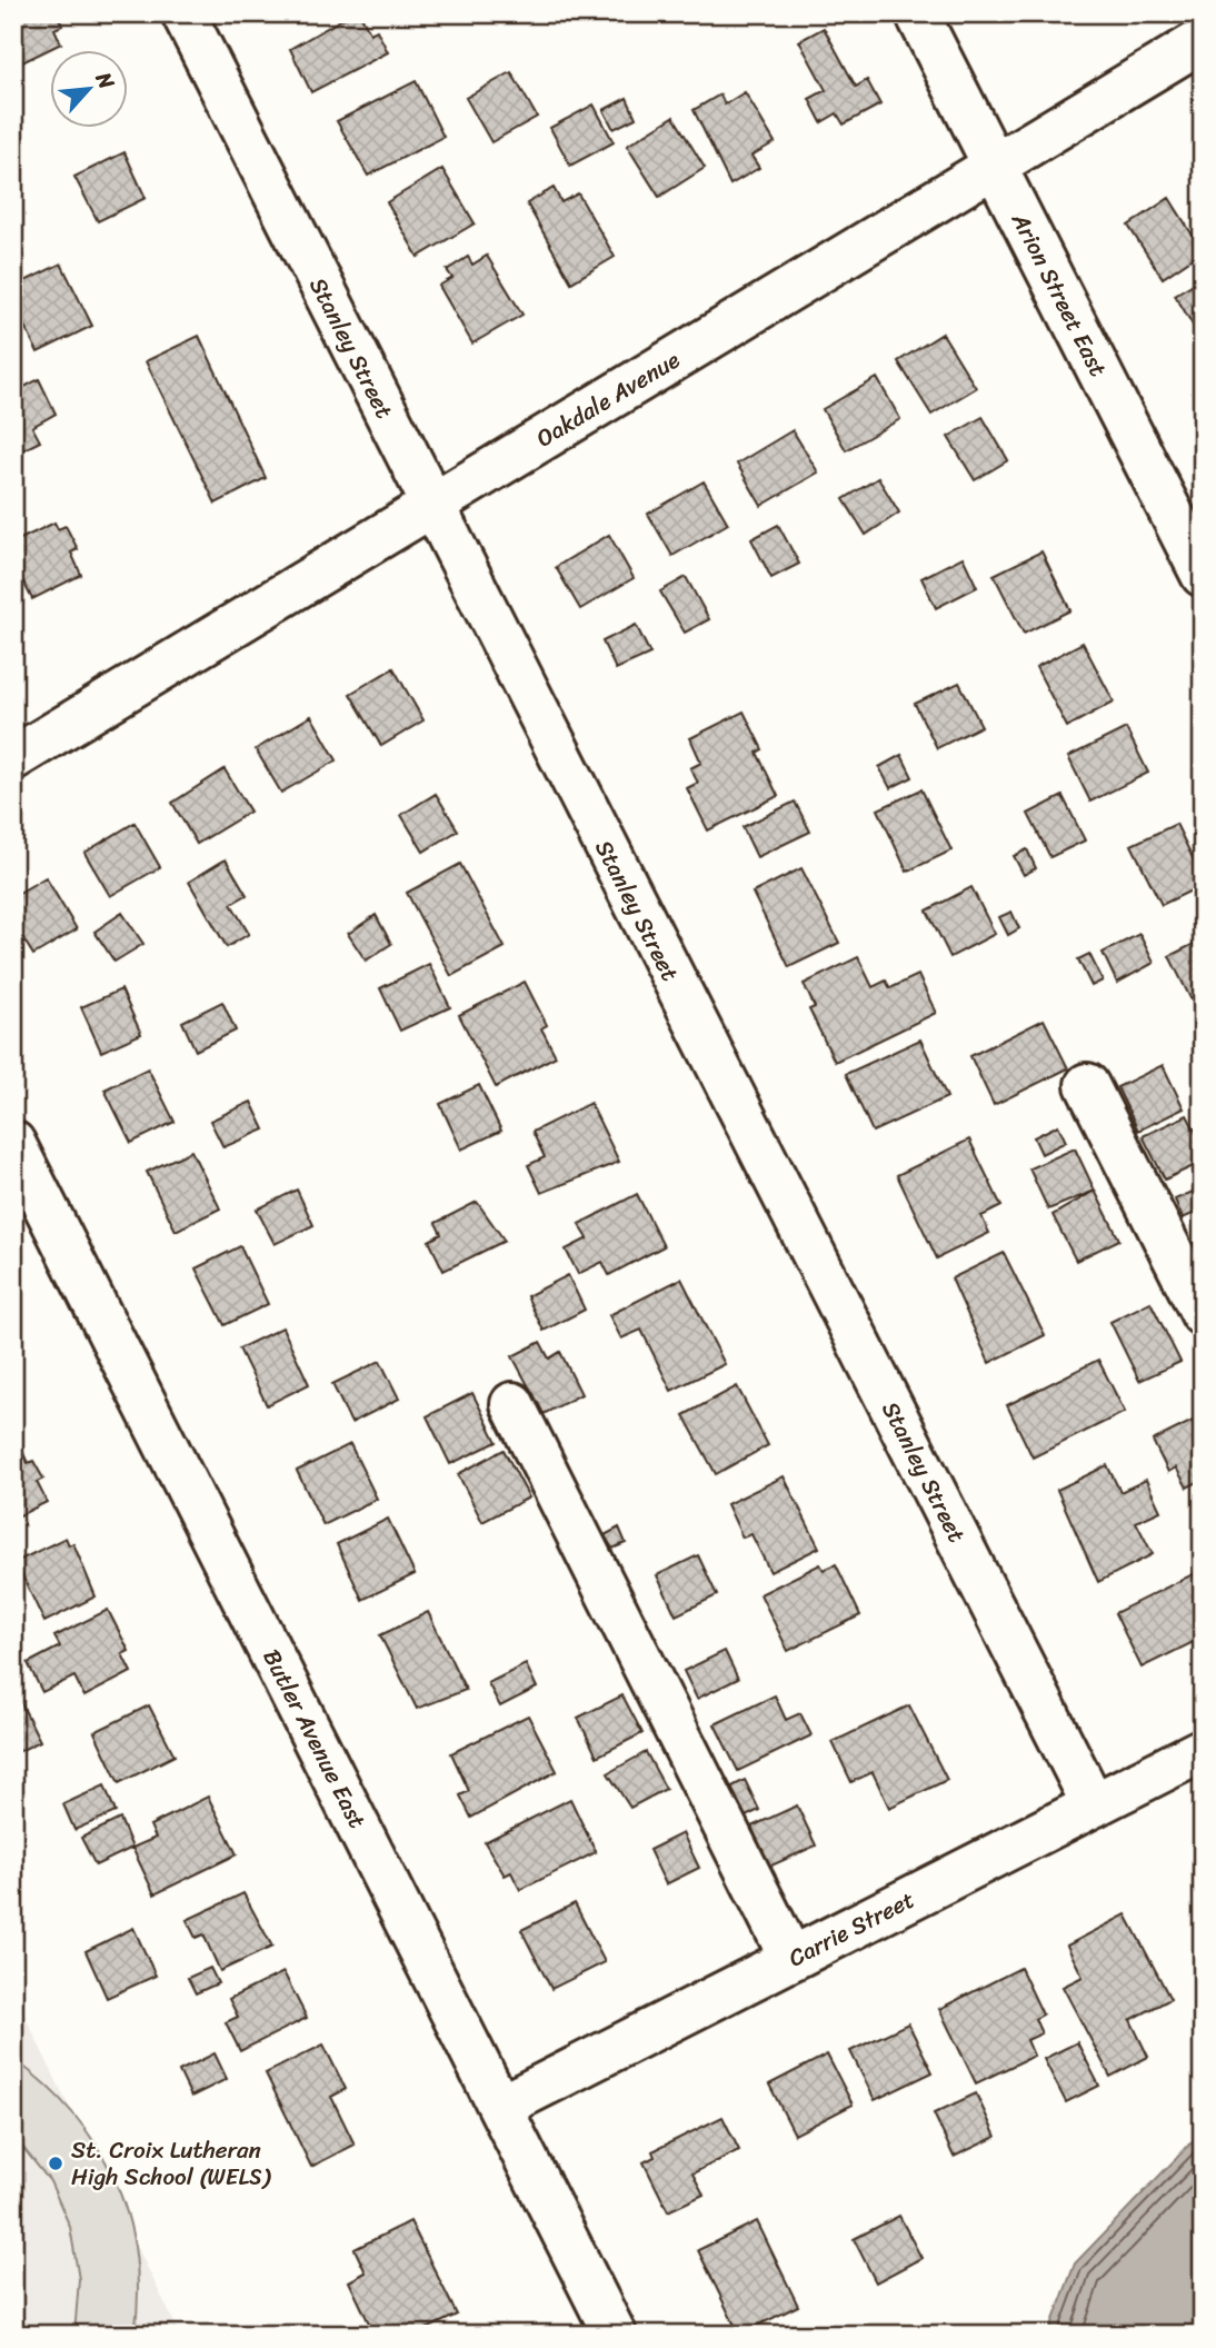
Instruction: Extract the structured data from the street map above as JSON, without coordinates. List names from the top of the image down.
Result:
{
  "streets": {
    "street": [
      "Arion Street East",
      "Stanley Street",
      "Oakdale Avenue",
      "Butler Avenue East",
      "Carrie Street"
    ]
  },
  "crossings": [
    ["Arion Street East", "Oakdale Avenue"],
    ["Stanley Street", "Oakdale Avenue"],
    ["Stanley Street", "Carrie Street"],
    ["Butler Avenue East", "Carrie Street"]
  ],
  "places": ["St. Croix Lutheran High School (WELS)"],
  "north": "top right"
}
